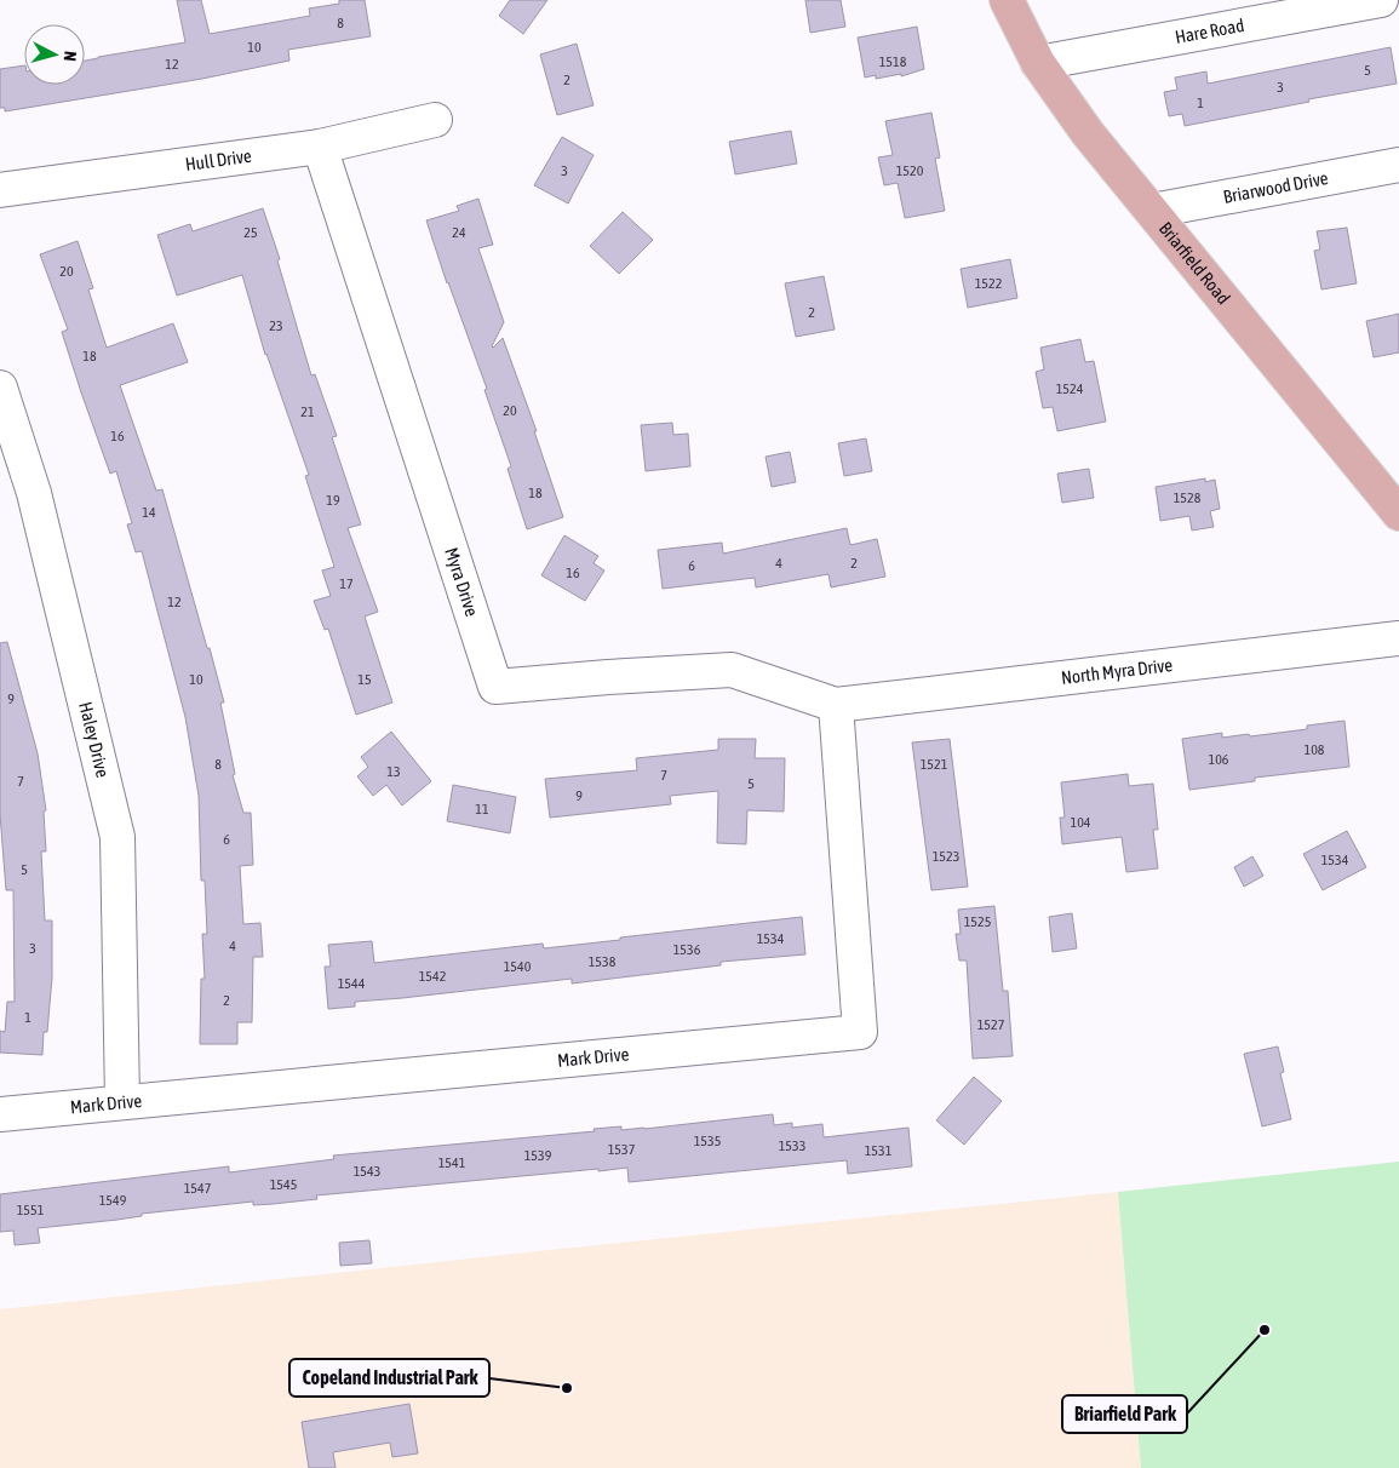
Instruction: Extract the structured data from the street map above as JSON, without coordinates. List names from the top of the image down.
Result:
{
  "streets": {
    "main road": ["Briarfield Road"],
    "street": [
      "Hare Road",
      "Hull Drive",
      "Briarwood Drive",
      "Myra Drive",
      "North Myra Drive",
      "Haley Drive",
      "Mark Drive"
    ]
  },
  "crossings": [
    ["Hare Road", "Briarfield Road"],
    ["Hull Drive", "Myra Drive"],
    ["Briarwood Drive", "Briarfield Road"],
    ["Myra Drive", "North Myra Drive"],
    ["Myra Drive", "Mark Drive"],
    ["North Myra Drive", "Mark Drive"],
    ["Haley Drive", "Mark Drive"]
  ],
  "places": ["Briarfield Park", "Copeland Industrial Park"],
  "house_numbers": [
    "8",
    "10",
    "1518",
    "12",
    "5",
    "2",
    "3",
    "1",
    "3",
    "1520",
    "25",
    "24",
    "20",
    "1522",
    "2",
    "23",
    "18",
    "1524",
    "20",
    "21",
    "16",
    "18",
    "1528",
    "19",
    "14",
    "4",
    "2",
    "6",
    "16",
    "17",
    "12",
    "10",
    "15",
    "9",
    "108",
    "106",
    "8",
    "1521",
    "13",
    "7",
    "7",
    "5",
    "9",
    "11",
    "104",
    "6",
    "1523",
    "1534",
    "5",
    "1525",
    "1534",
    "4",
    "3",
    "1536",
    "1538",
    "1540",
    "1542",
    "1544",
    "2",
    "1",
    "1527",
    "1535",
    "1533",
    "1537",
    "1531",
    "1539",
    "1541",
    "1543",
    "1545",
    "1547",
    "1549",
    "1551"
  ],
  "north": "right"
}
